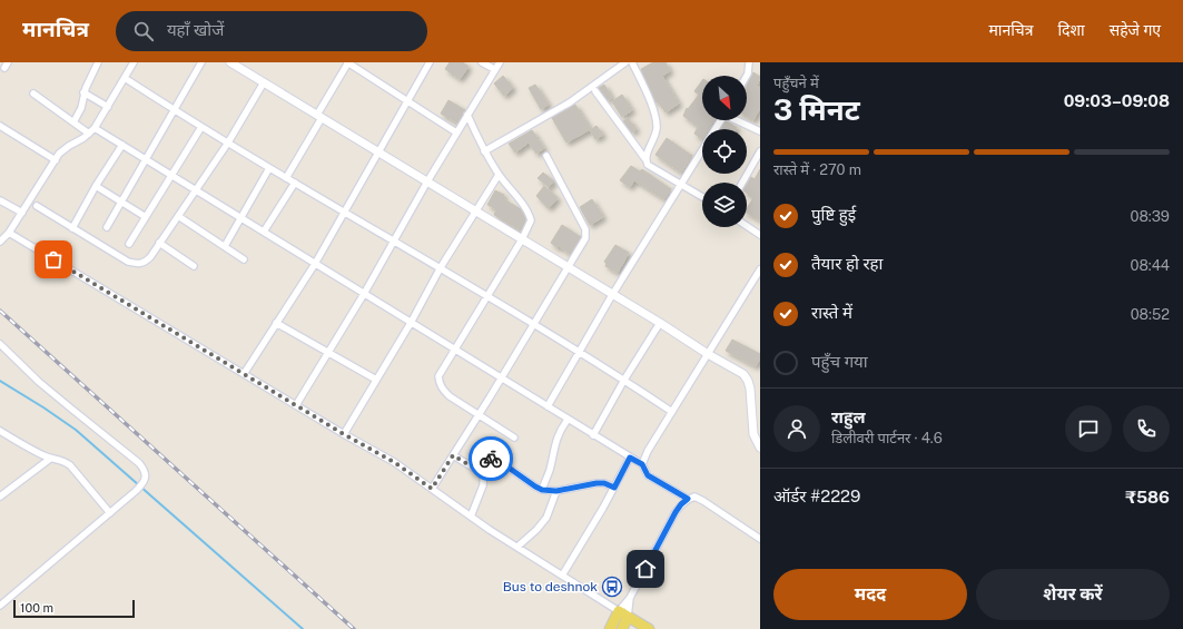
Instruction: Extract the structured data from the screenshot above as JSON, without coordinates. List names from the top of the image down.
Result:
{
  "places": {
    "bus stop": ["Bus to deshnok"]
  },
  "scale_bar": "100 m",
  "north": "bottom right",
  "page": {
    "header": "मानचित्र",
    "search": "यहाँ खोजें",
    "nav": ["मानचित्र", "दिशा", "सहेजे गए"],
    "heading": ["3 मिनट", "पहुँचने में", "09:03–09:08"],
    "panel": [
      "राहुल",
      "डिलीवरी पार्टनर · 4.6",
      "ऑर्डर #2229",
      "₹586"
    ],
    "bar": "रास्ते में · 270 m",
    "list": [
      ["पुष्टि हुई", "08:39"],
      ["तैयार हो रहा", "08:44"],
      ["रास्ते में", "08:52"],
      "पहुँच गया"
    ],
    "buttons": ["मदद", "शेयर करें"],
    "scale": "100 m"
  }
}
